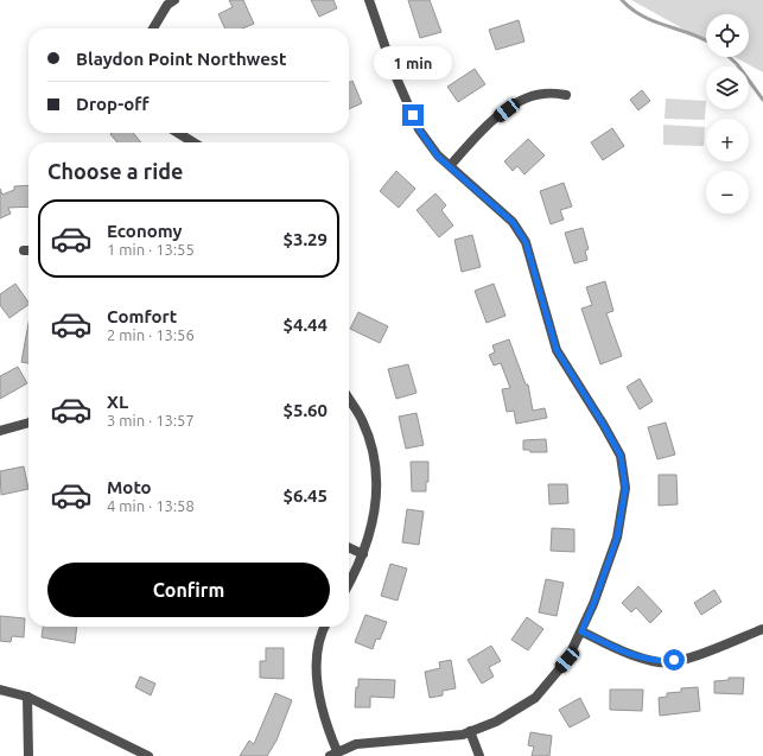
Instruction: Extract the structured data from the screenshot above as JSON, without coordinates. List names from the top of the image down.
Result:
{
  "page": {
    "map_buttons": ["+", "−"],
    "banner": ["Blaydon Point Northwest", "Drop-off"],
    "bubble": "1 min",
    "heading": "Choose a ride",
    "list": [
      {
        "name": "Economy",
        "note": "1 min · 13:55",
        "value": "$3.29"
      },
      {
        "name": "Comfort",
        "note": "2 min · 13:56",
        "value": "$4.44"
      },
      {
        "name": "XL",
        "note": "3 min · 13:57",
        "value": "$5.60"
      },
      {
        "name": "Moto",
        "note": "4 min · 13:58",
        "value": "$6.45"
      }
    ],
    "buttons": "Confirm"
  }
}
